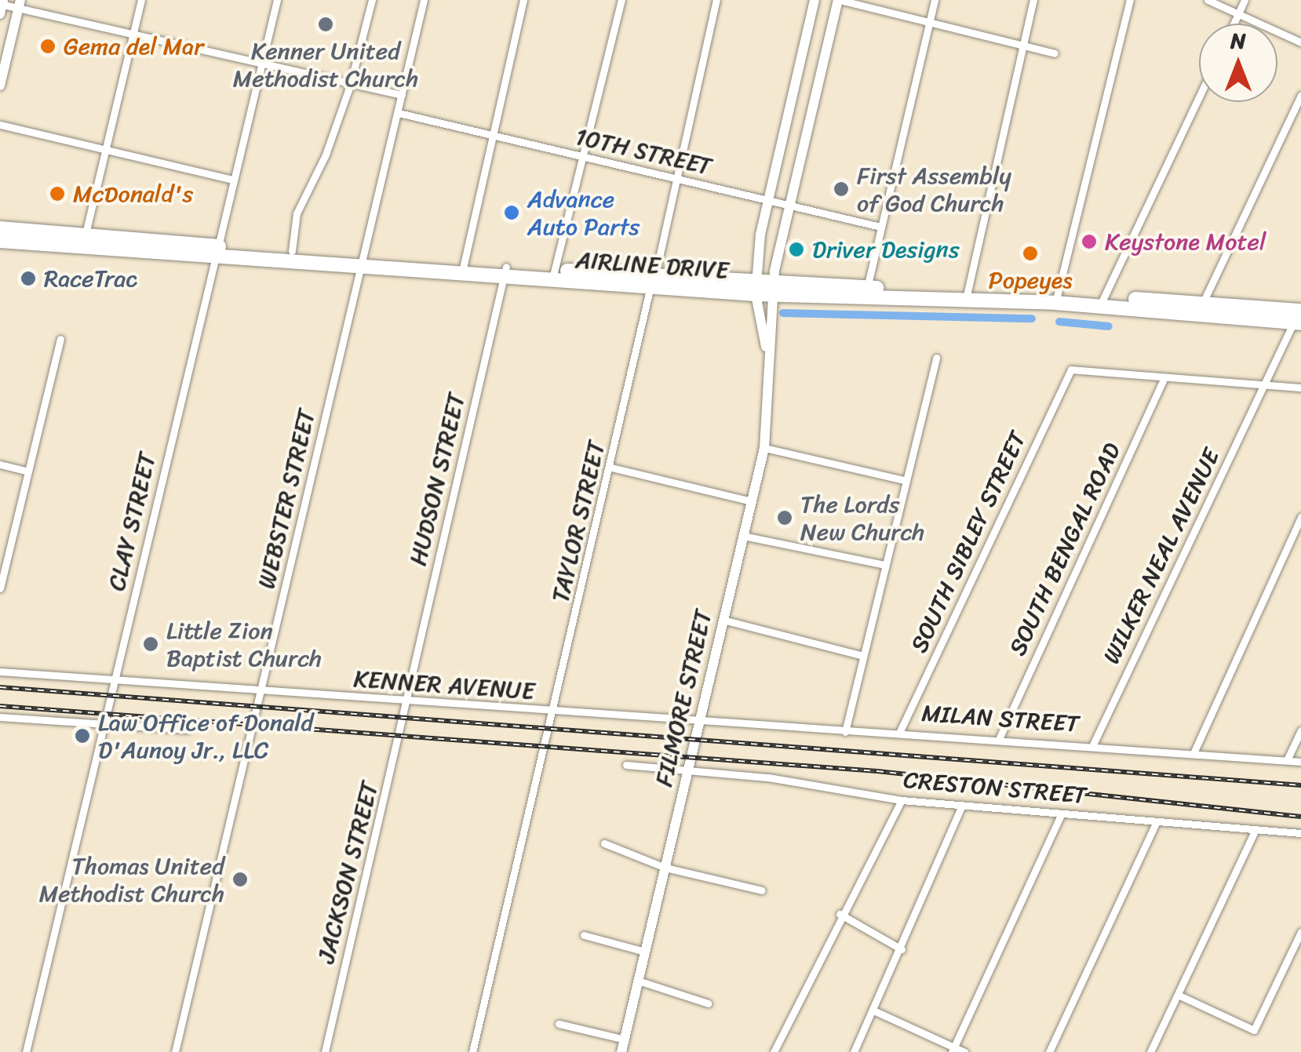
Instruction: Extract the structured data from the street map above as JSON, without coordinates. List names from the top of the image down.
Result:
{
  "streets": {
    "highway": ["AIRLINE DRIVE"],
    "street": [
      "10TH STREET",
      "HUDSON STREET",
      "WEBSTER STREET",
      "CLAY STREET",
      "TAYLOR STREET",
      "SOUTH SIBLEY STREET",
      "SOUTH BENGAL ROAD",
      "WILKER NEAL AVENUE",
      "KENNER AVENUE",
      "FILMORE STREET",
      "MILAN STREET",
      "CRESTON STREET",
      "JACKSON STREET"
    ]
  },
  "crossings": [
    ["10TH STREET", "WEBSTER STREET"],
    ["10TH STREET", "TAYLOR STREET"],
    ["10TH STREET", "FILMORE STREET"],
    ["AIRLINE DRIVE", "HUDSON STREET"],
    ["AIRLINE DRIVE", "WEBSTER STREET"],
    ["AIRLINE DRIVE", "CLAY STREET"],
    ["AIRLINE DRIVE", "TAYLOR STREET"],
    ["AIRLINE DRIVE", "WILKER NEAL AVENUE"],
    ["AIRLINE DRIVE", "FILMORE STREET"],
    ["HUDSON STREET", "KENNER AVENUE"],
    ["HUDSON STREET", "JACKSON STREET"],
    ["WEBSTER STREET", "KENNER AVENUE"],
    ["CLAY STREET", "KENNER AVENUE"],
    ["TAYLOR STREET", "KENNER AVENUE"],
    ["SOUTH SIBLEY STREET", "SOUTH BENGAL ROAD"],
    ["SOUTH SIBLEY STREET", "MILAN STREET"],
    ["SOUTH BENGAL ROAD", "MILAN STREET"],
    ["WILKER NEAL AVENUE", "MILAN STREET"],
    ["KENNER AVENUE", "FILMORE STREET"],
    ["KENNER AVENUE", "MILAN STREET"],
    ["KENNER AVENUE", "JACKSON STREET"],
    ["FILMORE STREET", "MILAN STREET"],
    ["FILMORE STREET", "CRESTON STREET"]
  ],
  "places": [
    "Kenner United Methodist Church",
    "Gema del Mar",
    "First Assembly of God Church",
    "McDonald's",
    "Advance Auto Parts",
    "Keystone Motel",
    "Driver Designs",
    "Popeyes",
    "RaceTrac",
    "The Lords New Church",
    "Little Zion Baptist Church",
    "Law Office of Donald D'Aunoy Jr., LLC",
    "Thomas United Methodist Church"
  ],
  "north": "top"
}
